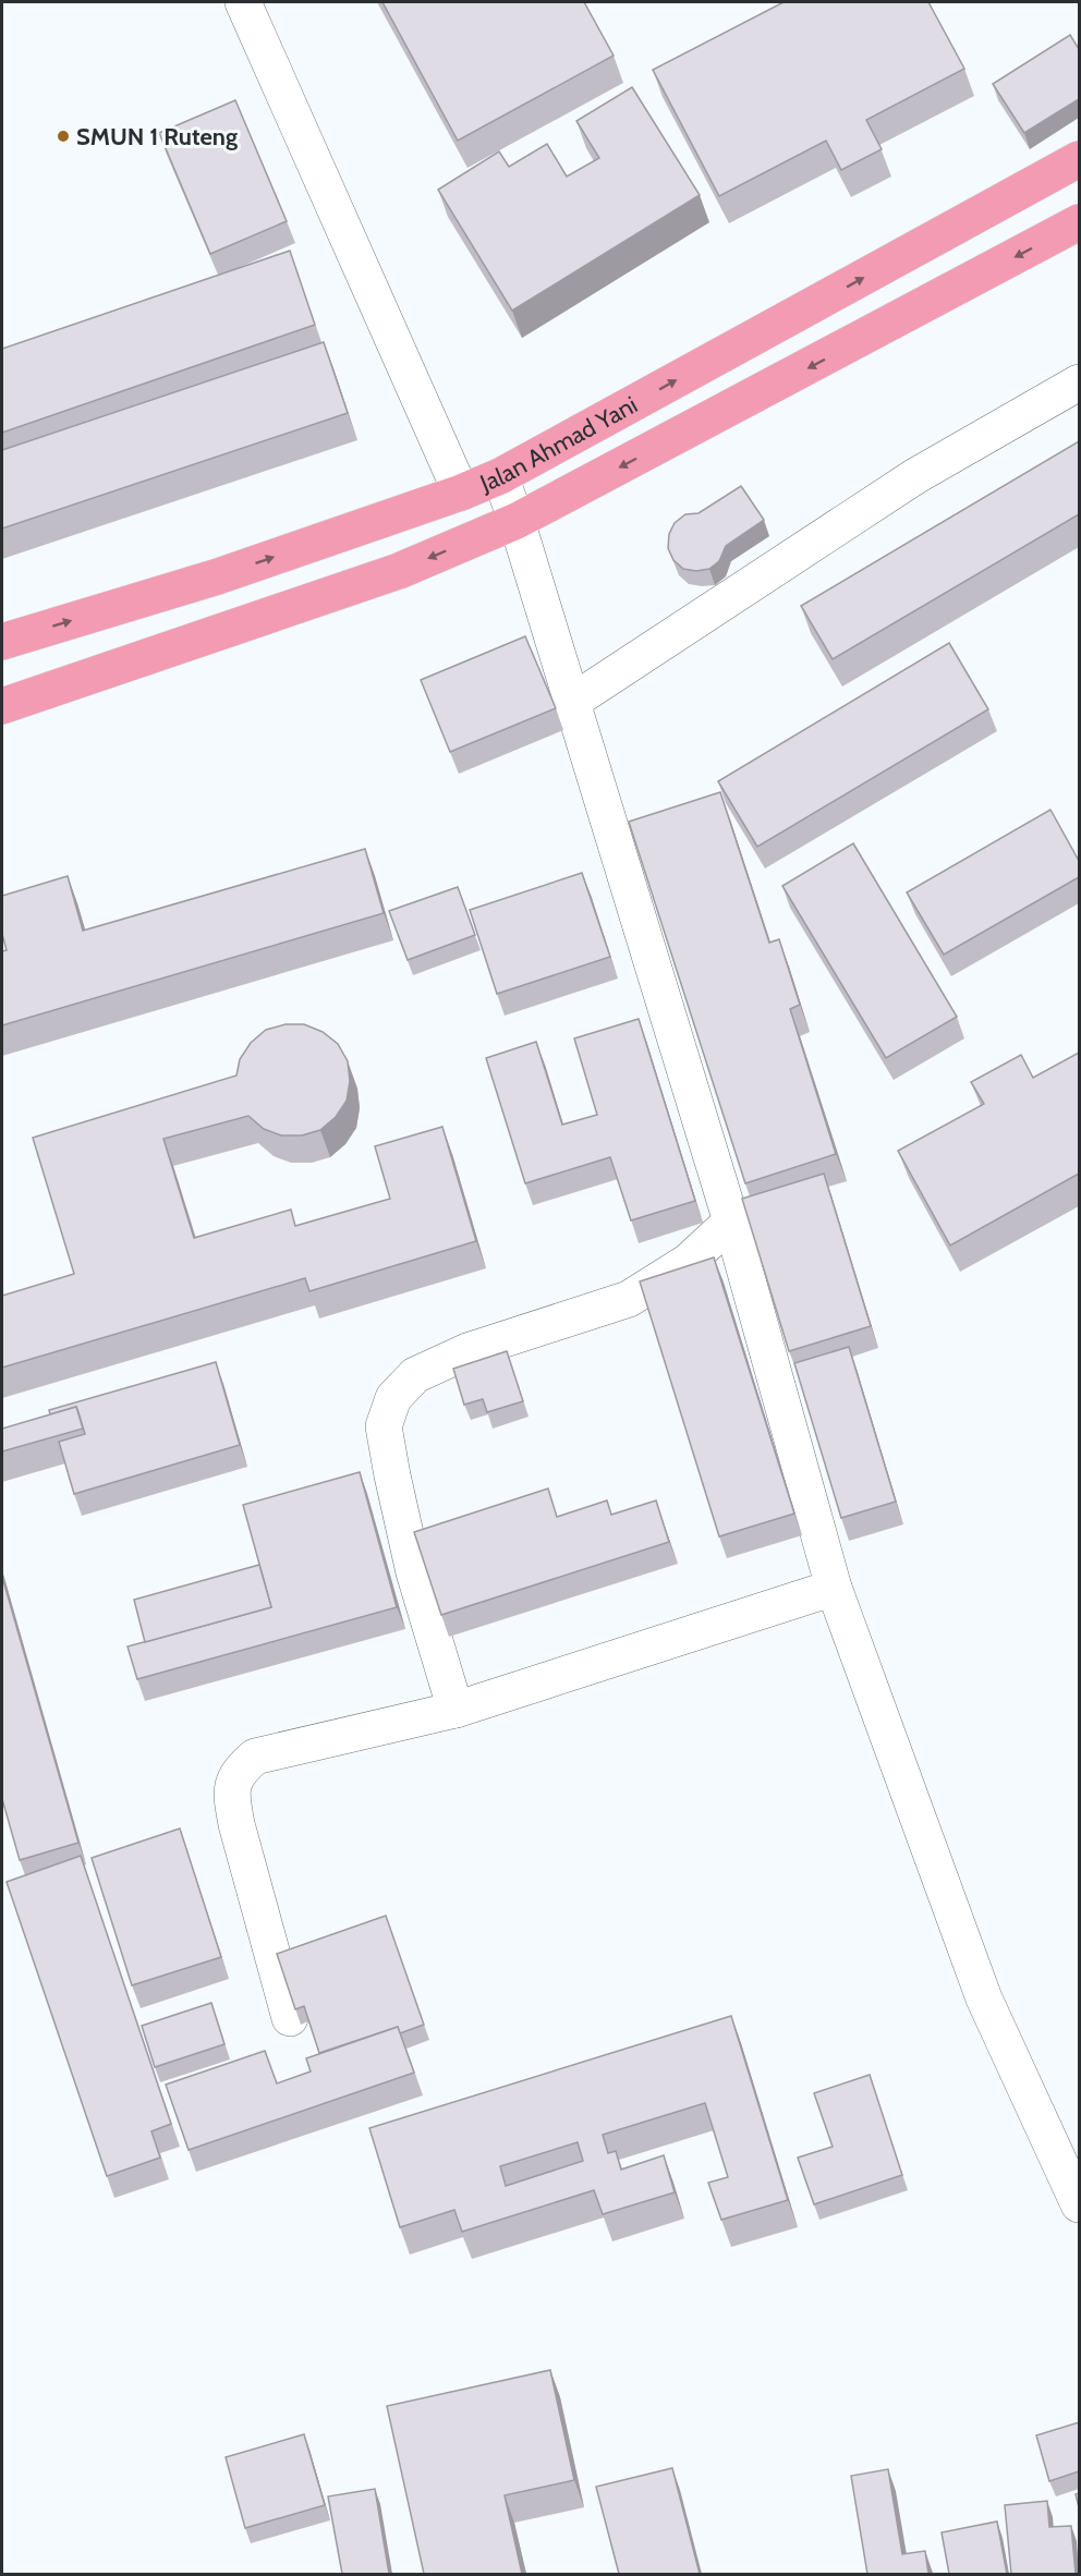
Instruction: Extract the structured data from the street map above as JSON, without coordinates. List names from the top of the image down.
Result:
{
  "streets": {
    "highway": ["Jalan Ahmad Yani"]
  },
  "places": ["SMUN 1 Ruteng"]
}
